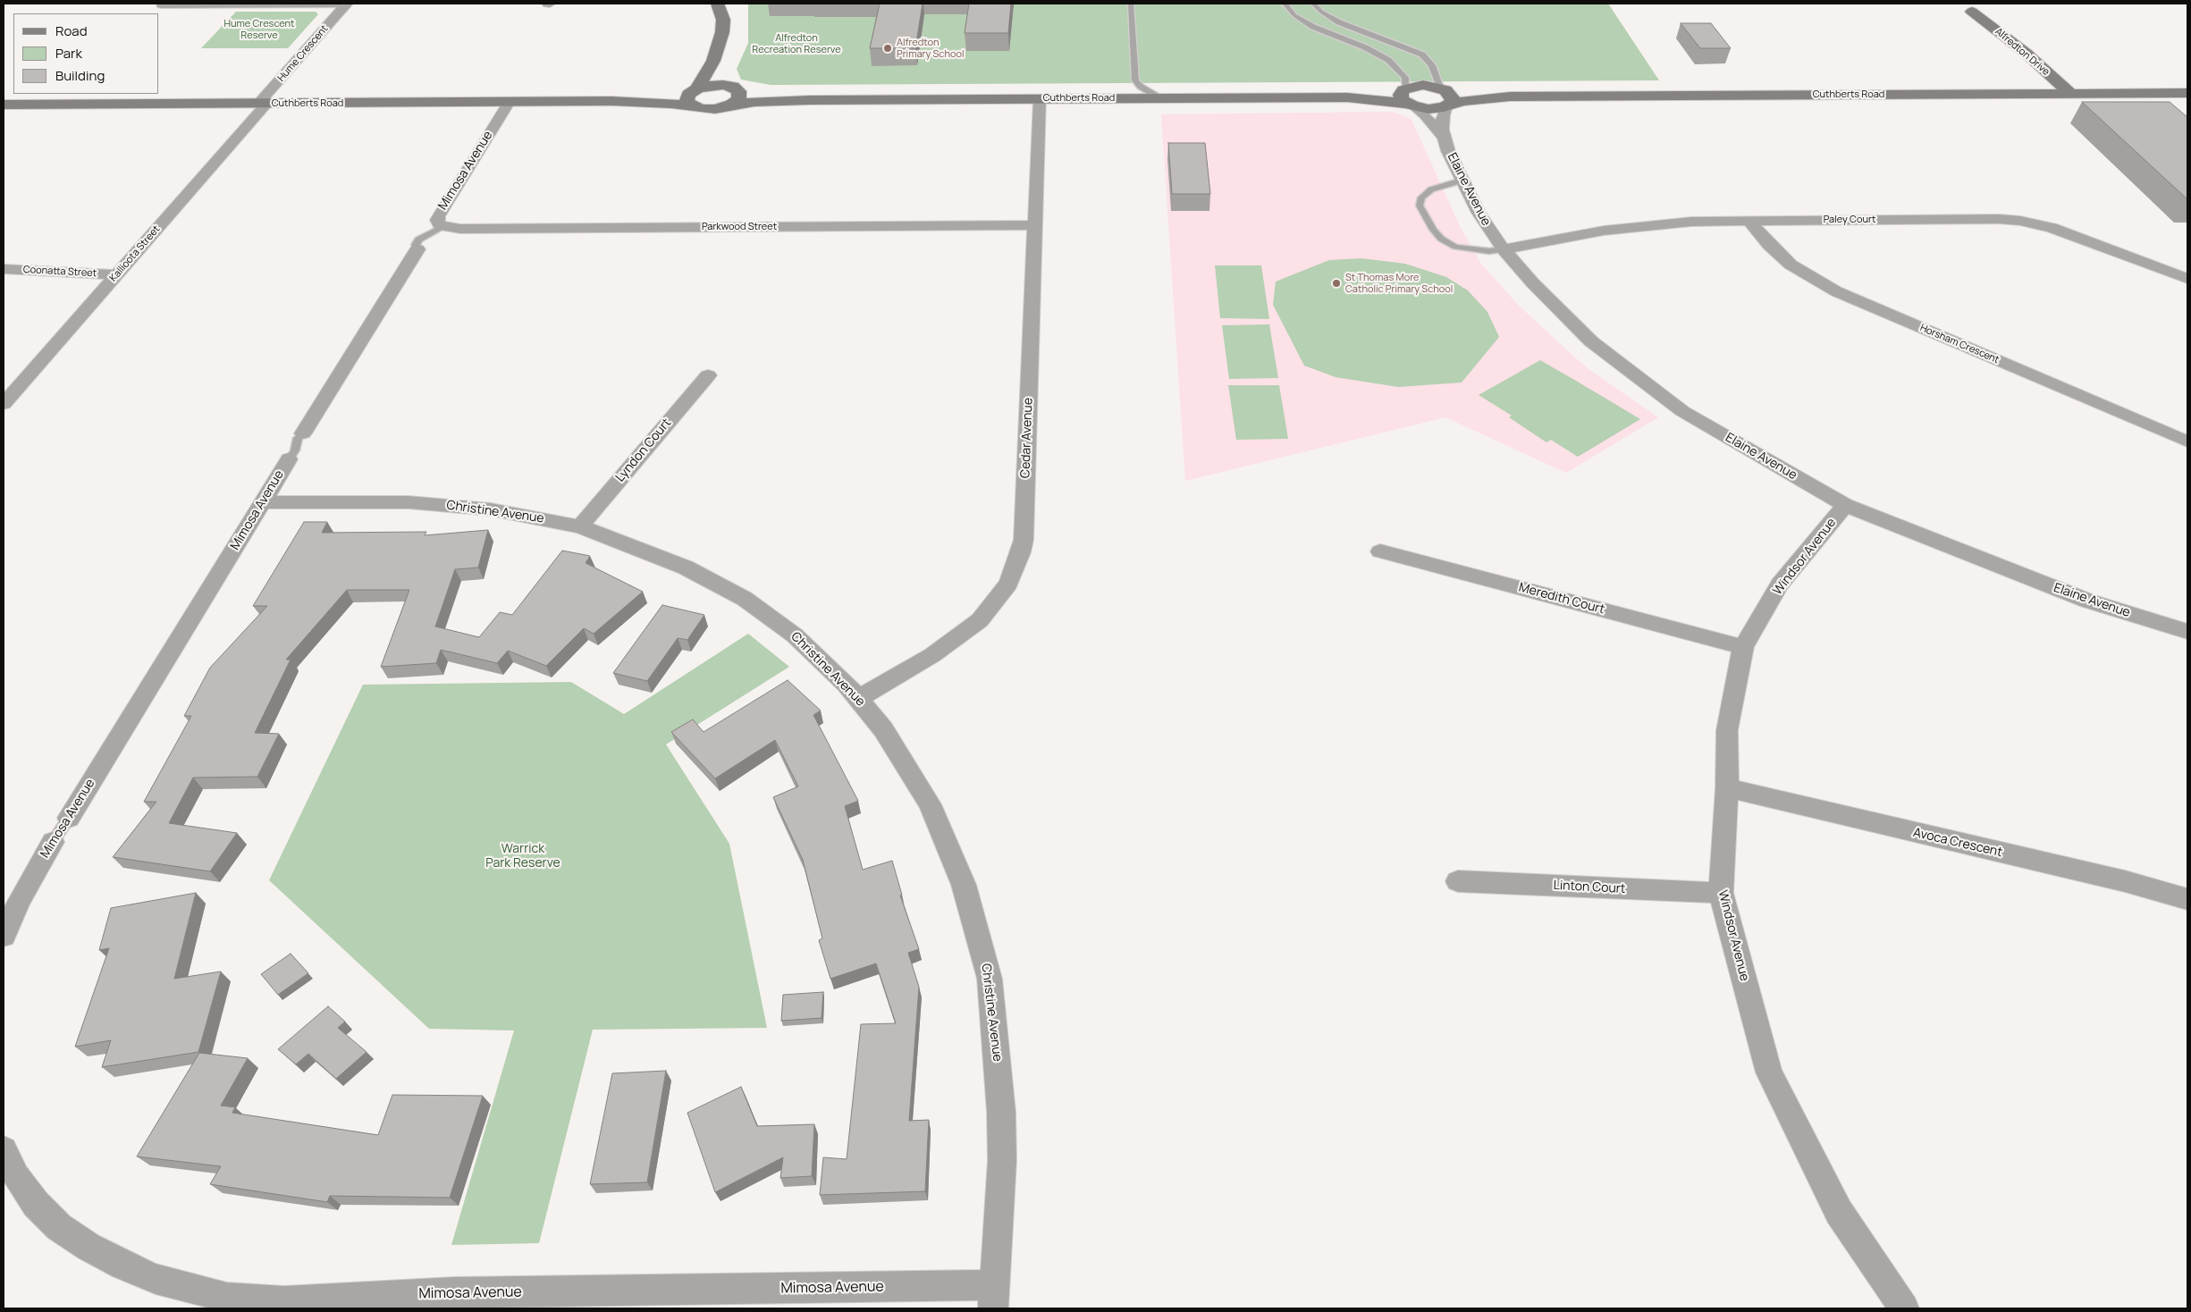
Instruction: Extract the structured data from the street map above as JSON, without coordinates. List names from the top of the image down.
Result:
{
  "streets": {
    "street": [
      "Alfredton Drive",
      "Hume Crescent",
      "Cuthberts Road",
      "Mimosa Avenue",
      "Elaine Avenue",
      "Paley Court",
      "Parkwood Street",
      "Kallioota Street",
      "Coonatta Street",
      "Horsham Crescent",
      "Cedar Avenue",
      "Lyndon Court",
      "Christine Avenue",
      "Windsor Avenue",
      "Meredith Court",
      "Avoca Crescent",
      "Linton Court"
    ]
  },
  "crossings": [
    ["Alfredton Drive", "Cuthberts Road"],
    ["Hume Crescent", "Cuthberts Road"],
    ["Hume Crescent", "Kallioota Street"],
    ["Cuthberts Road", "Mimosa Avenue"],
    ["Cuthberts Road", "Elaine Avenue"],
    ["Cuthberts Road", "Kallioota Street"],
    ["Cuthberts Road", "Cedar Avenue"],
    ["Mimosa Avenue", "Parkwood Street"],
    ["Mimosa Avenue", "Christine Avenue"],
    ["Elaine Avenue", "Paley Court"],
    ["Elaine Avenue", "Windsor Avenue"],
    ["Paley Court", "Horsham Crescent"],
    ["Parkwood Street", "Cedar Avenue"],
    ["Kallioota Street", "Coonatta Street"],
    ["Cedar Avenue", "Christine Avenue"],
    ["Lyndon Court", "Christine Avenue"],
    ["Windsor Avenue", "Meredith Court"],
    ["Windsor Avenue", "Avoca Crescent"],
    ["Windsor Avenue", "Linton Court"]
  ],
  "parks": ["Hume Crescent Reserve", "Alfredton Recreation Reserve", "Warrick Park Reserve"],
  "places": ["Alfredton Primary School", "St Thomas More Catholic Primary School"],
  "legend": ["Road", "Park", "Building"]
}
